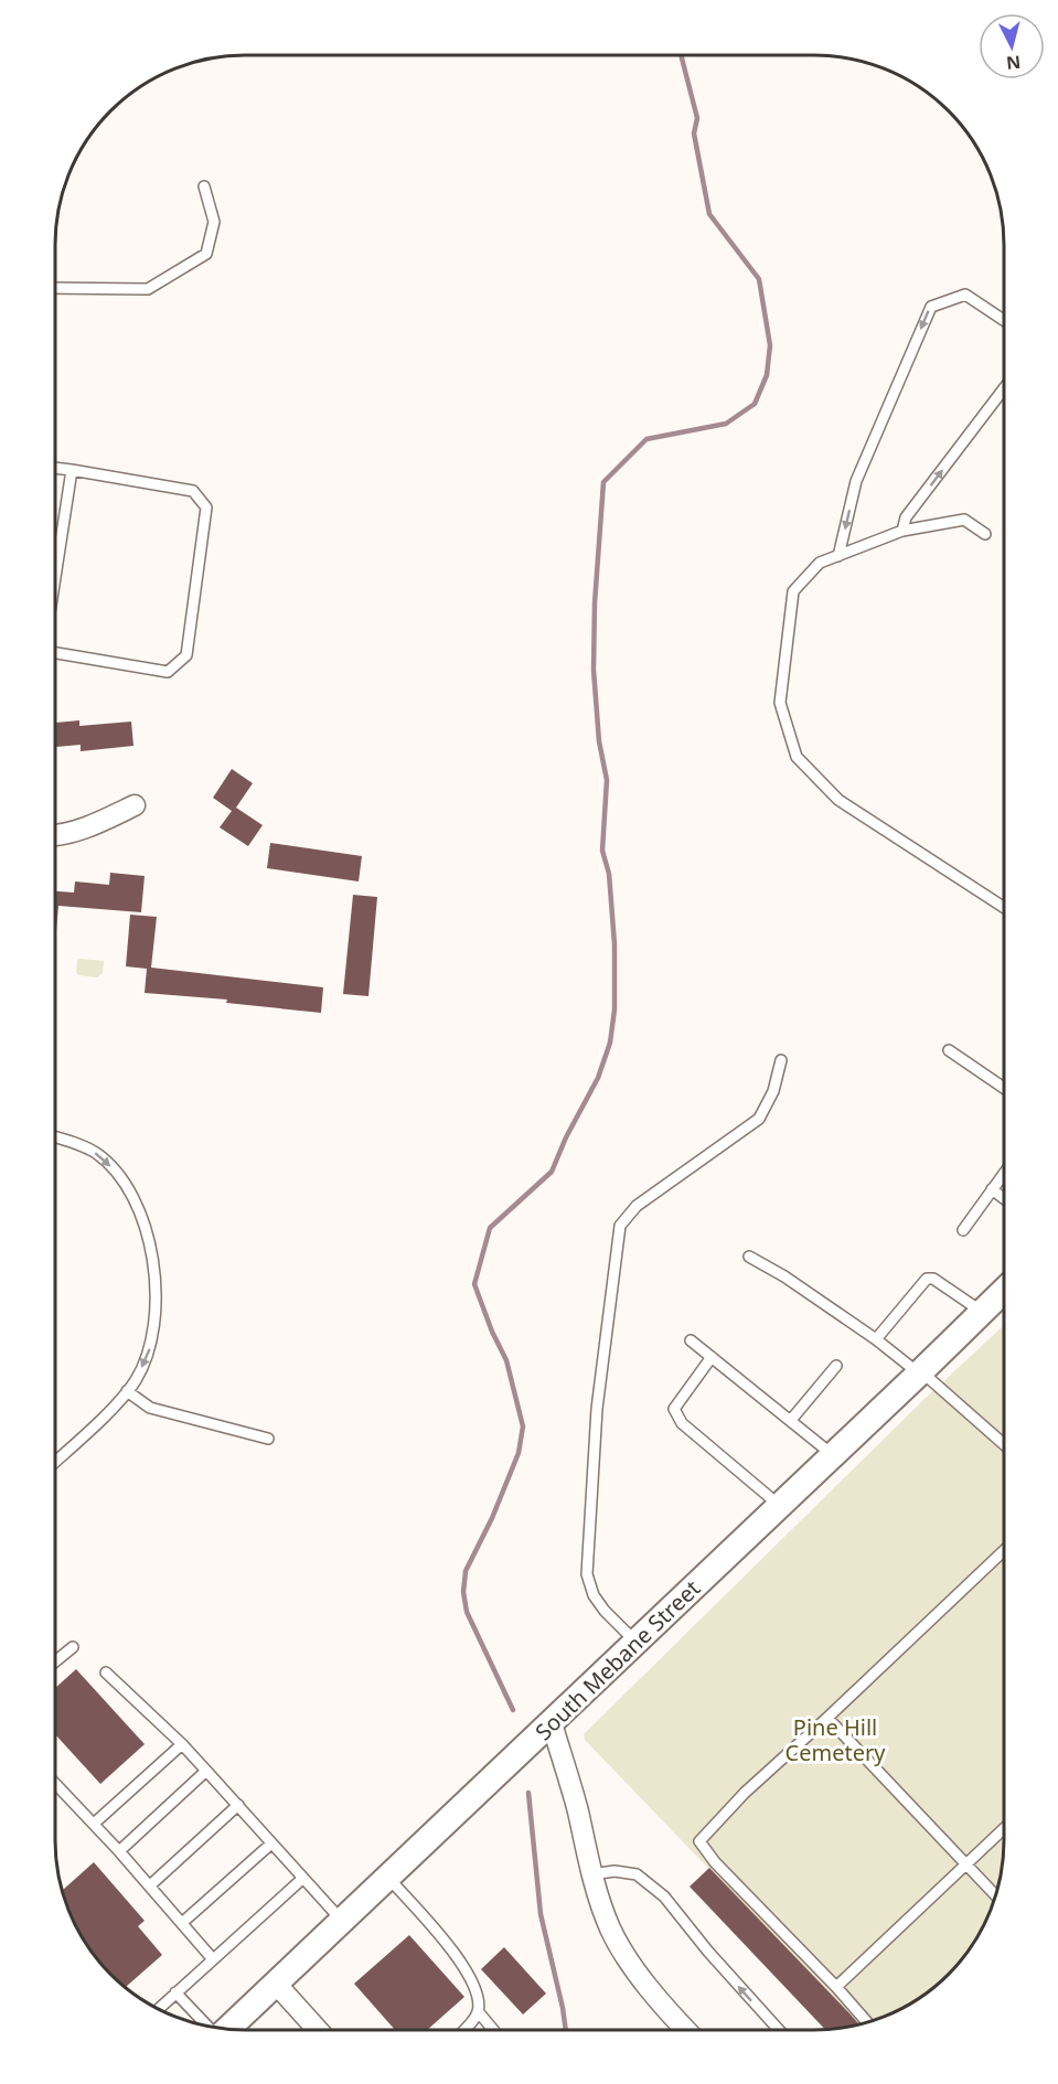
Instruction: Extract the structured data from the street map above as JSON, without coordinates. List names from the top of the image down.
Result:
{
  "streets": {
    "street": ["South Mebane Street"]
  },
  "parks": ["Pine Hill Cemetery"],
  "north": "bottom"
}
